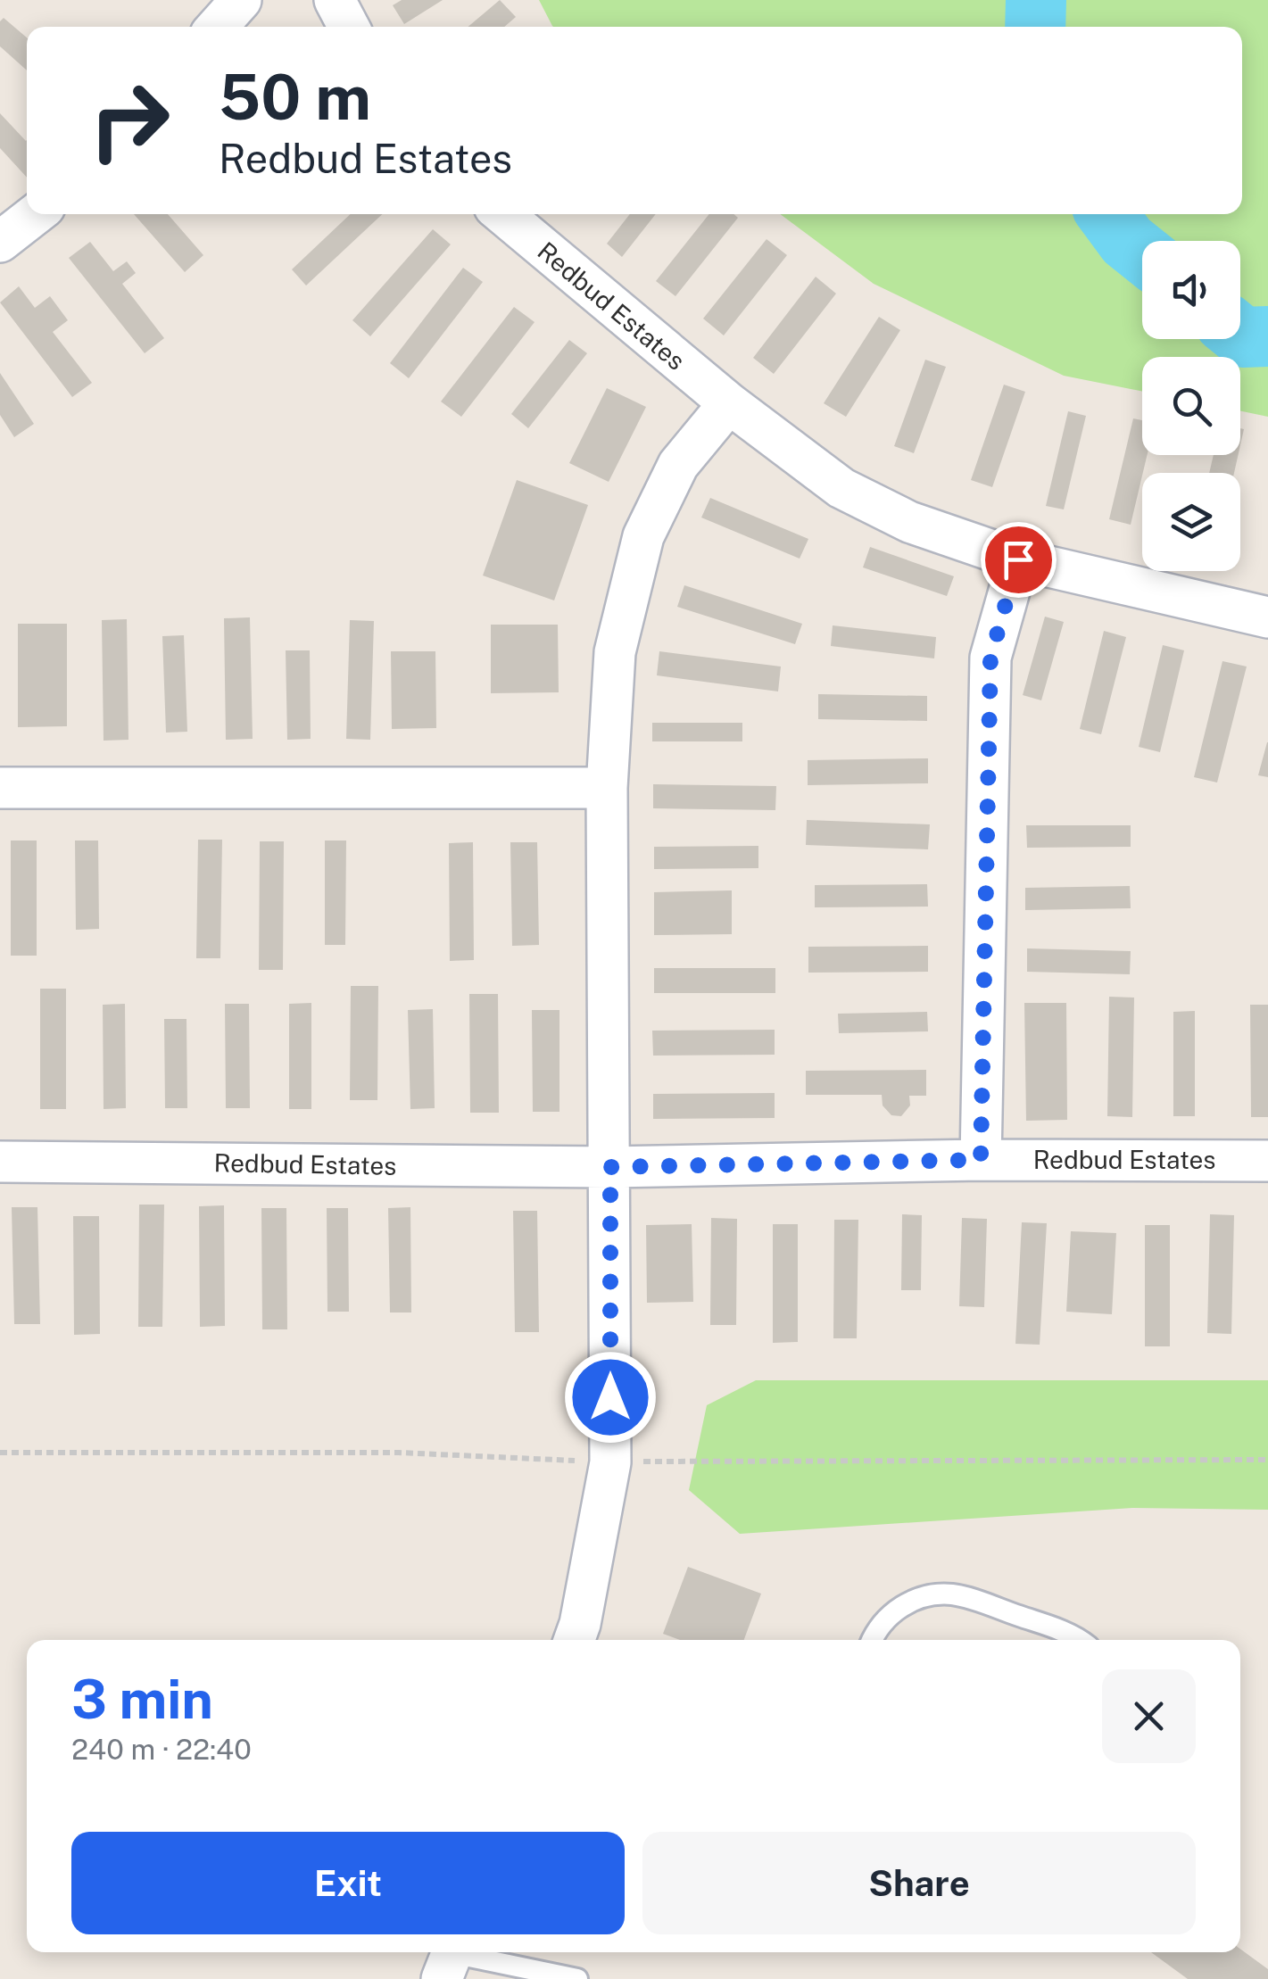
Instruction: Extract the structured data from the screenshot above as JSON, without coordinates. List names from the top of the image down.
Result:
{
  "streets": {
    "street": ["Redbud Estates"]
  },
  "page": {
    "turn": ["50 m", "Redbud Estates"],
    "heading": ["3 min", "240 m · 22:40"],
    "buttons": ["Exit", "Share"]
  }
}
